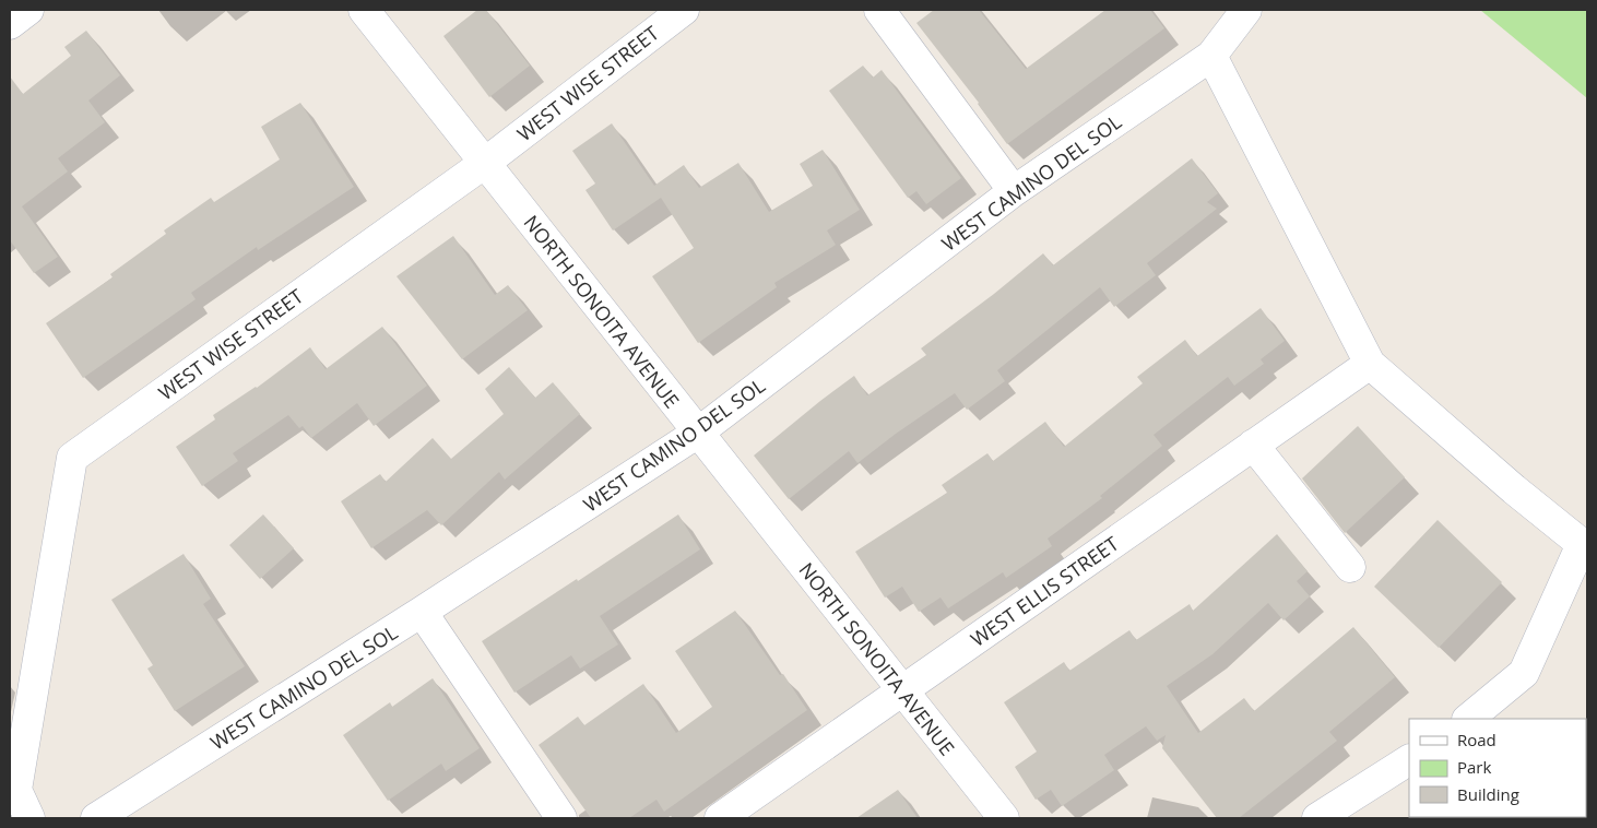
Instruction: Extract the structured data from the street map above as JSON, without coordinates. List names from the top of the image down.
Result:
{
  "streets": {
    "street": [
      "WEST WISE STREET",
      "WEST CAMINO DEL SOL",
      "NORTH SONOITA AVENUE",
      "WEST ELLIS STREET"
    ]
  },
  "crossings": [
    ["WEST WISE STREET", "NORTH SONOITA AVENUE"],
    ["WEST CAMINO DEL SOL", "NORTH SONOITA AVENUE"],
    ["NORTH SONOITA AVENUE", "WEST ELLIS STREET"]
  ],
  "legend": ["Road", "Park", "Building"]
}
